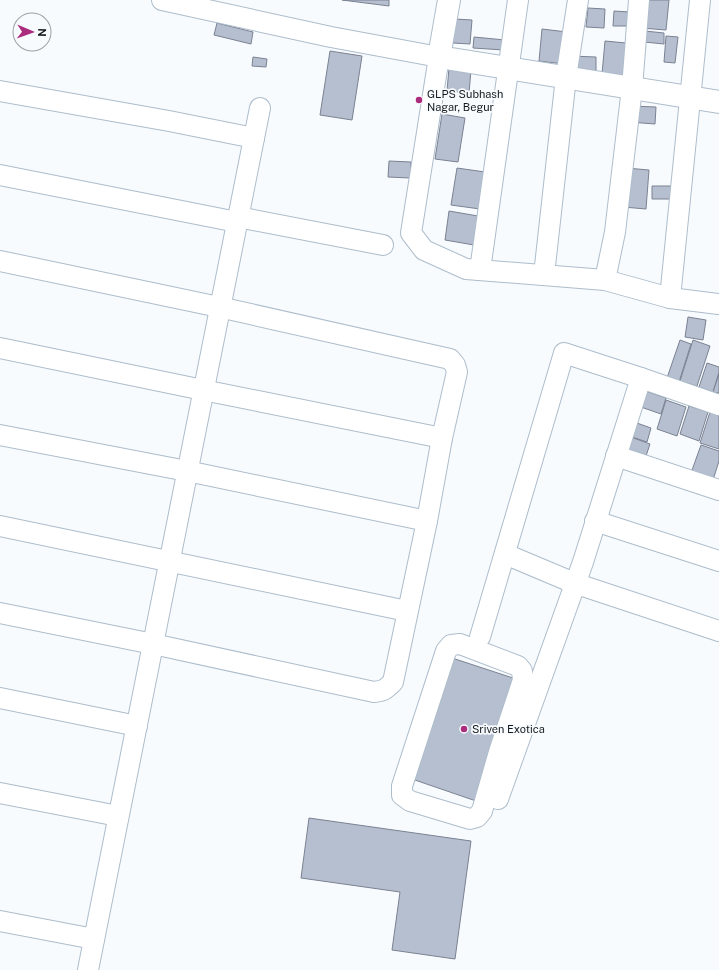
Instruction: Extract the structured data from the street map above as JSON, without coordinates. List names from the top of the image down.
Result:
{
  "places": ["GLPS Subhash Nagar, Begur", "Sriven Exotica"],
  "north": "right"
}
